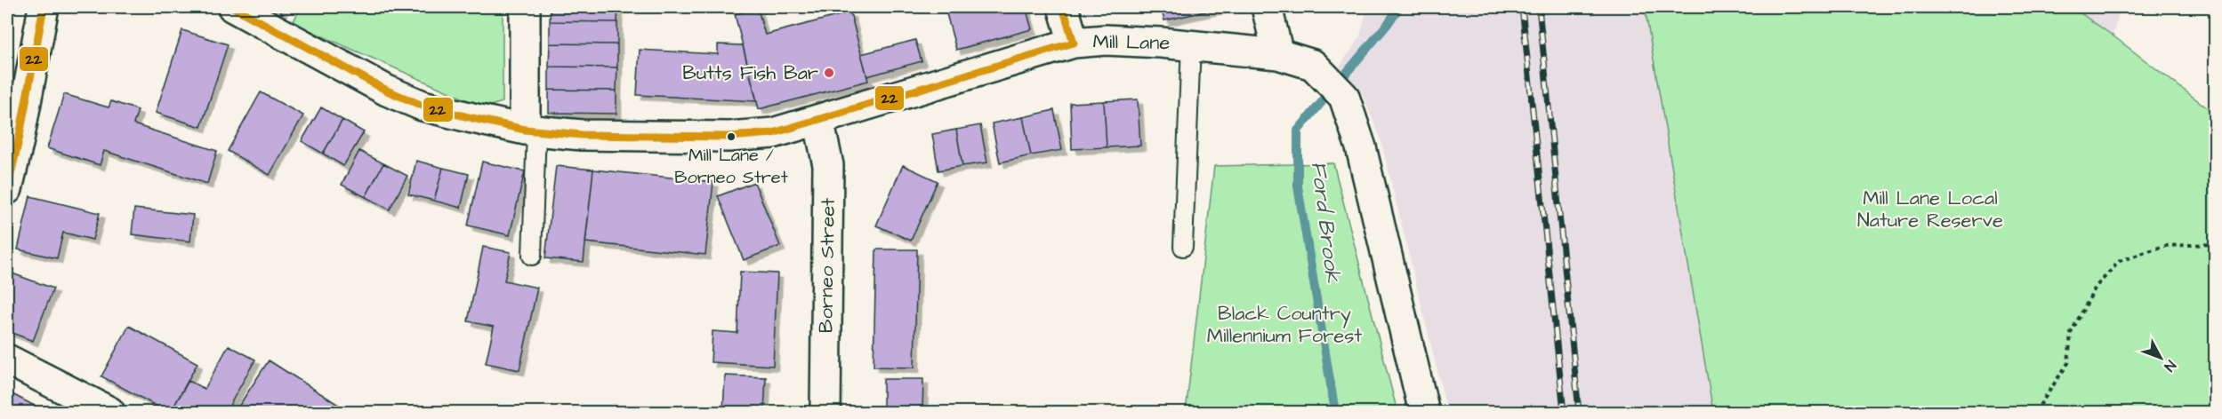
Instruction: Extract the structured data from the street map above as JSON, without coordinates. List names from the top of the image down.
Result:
{
  "streets": {
    "street": ["Mill Lane", "Borneo Street"]
  },
  "crossings": [
    ["Mill Lane", "Borneo Street"]
  ],
  "water": ["Ford Brook"],
  "parks": ["Mill Lane Local Nature Reserve", "Black Country Millennium Forest"],
  "places": ["Butts Fish Bar", "Mill Lane / Borneo Stret"],
  "lines": ["transit line 22"],
  "north": "bottom right"
}
